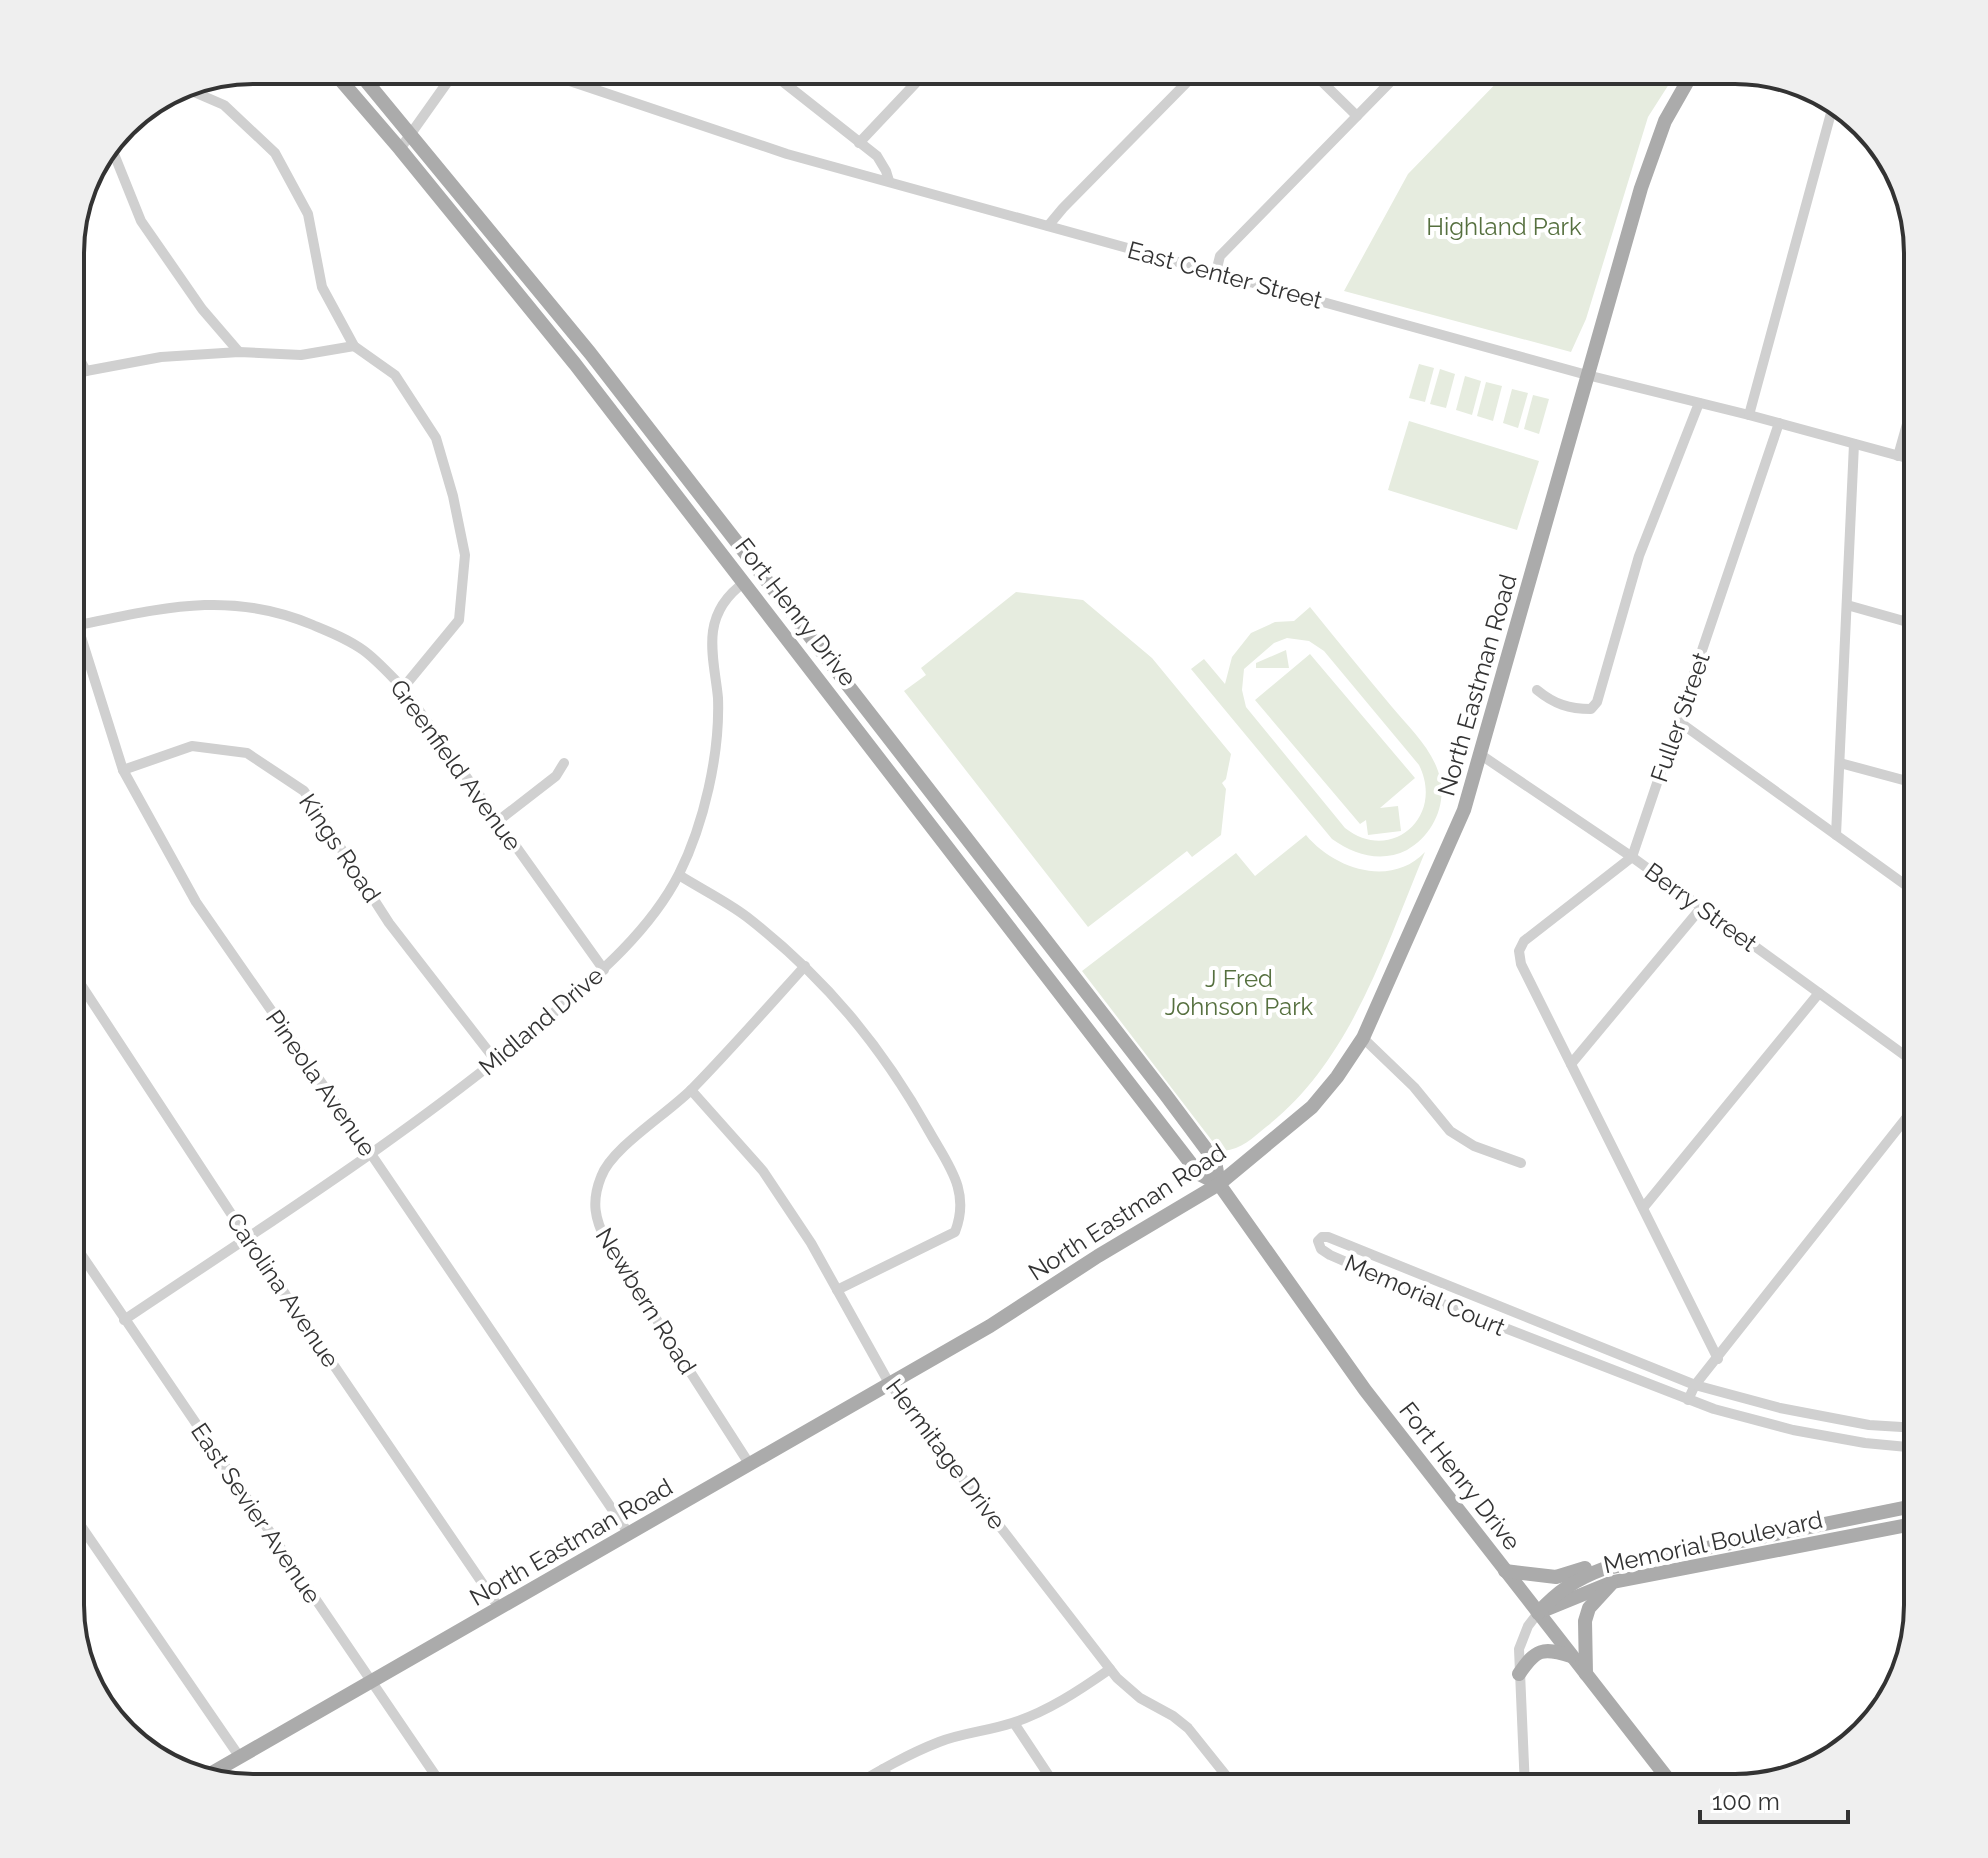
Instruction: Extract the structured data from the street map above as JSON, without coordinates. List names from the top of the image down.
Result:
{
  "streets": {
    "main road": ["Fort Henry Drive", "North Eastman Road", "Memorial Boulevard"],
    "street": [
      "East Center Street",
      "Fuller Street",
      "Greenfield Avenue",
      "Kings Road",
      "Berry Street",
      "Midland Drive",
      "Pineola Avenue",
      "Carolina Avenue",
      "Memorial Court",
      "Newbern Road",
      "Hermitage Drive",
      "East Sevier Avenue"
    ]
  },
  "crossings": [
    ["East Center Street", "North Eastman Road"],
    ["East Center Street", "Fuller Street"],
    ["Fort Henry Drive", "North Eastman Road"],
    ["Fort Henry Drive", "Midland Drive"],
    ["Fort Henry Drive", "Memorial Boulevard"],
    ["North Eastman Road", "Berry Street"],
    ["North Eastman Road", "Pineola Avenue"],
    ["North Eastman Road", "Carolina Avenue"],
    ["North Eastman Road", "Newbern Road"],
    ["North Eastman Road", "Hermitage Drive"],
    ["North Eastman Road", "East Sevier Avenue"],
    ["Fuller Street", "Berry Street"],
    ["Greenfield Avenue", "Midland Drive"],
    ["Kings Road", "Midland Drive"],
    ["Kings Road", "Pineola Avenue"],
    ["Midland Drive", "Pineola Avenue"],
    ["Midland Drive", "Carolina Avenue"],
    ["Midland Drive", "East Sevier Avenue"],
    ["Newbern Road", "Hermitage Drive"]
  ],
  "parks": ["Highland Park", "J Fred Johnson Park"],
  "scale_bar": "100 m"
}
